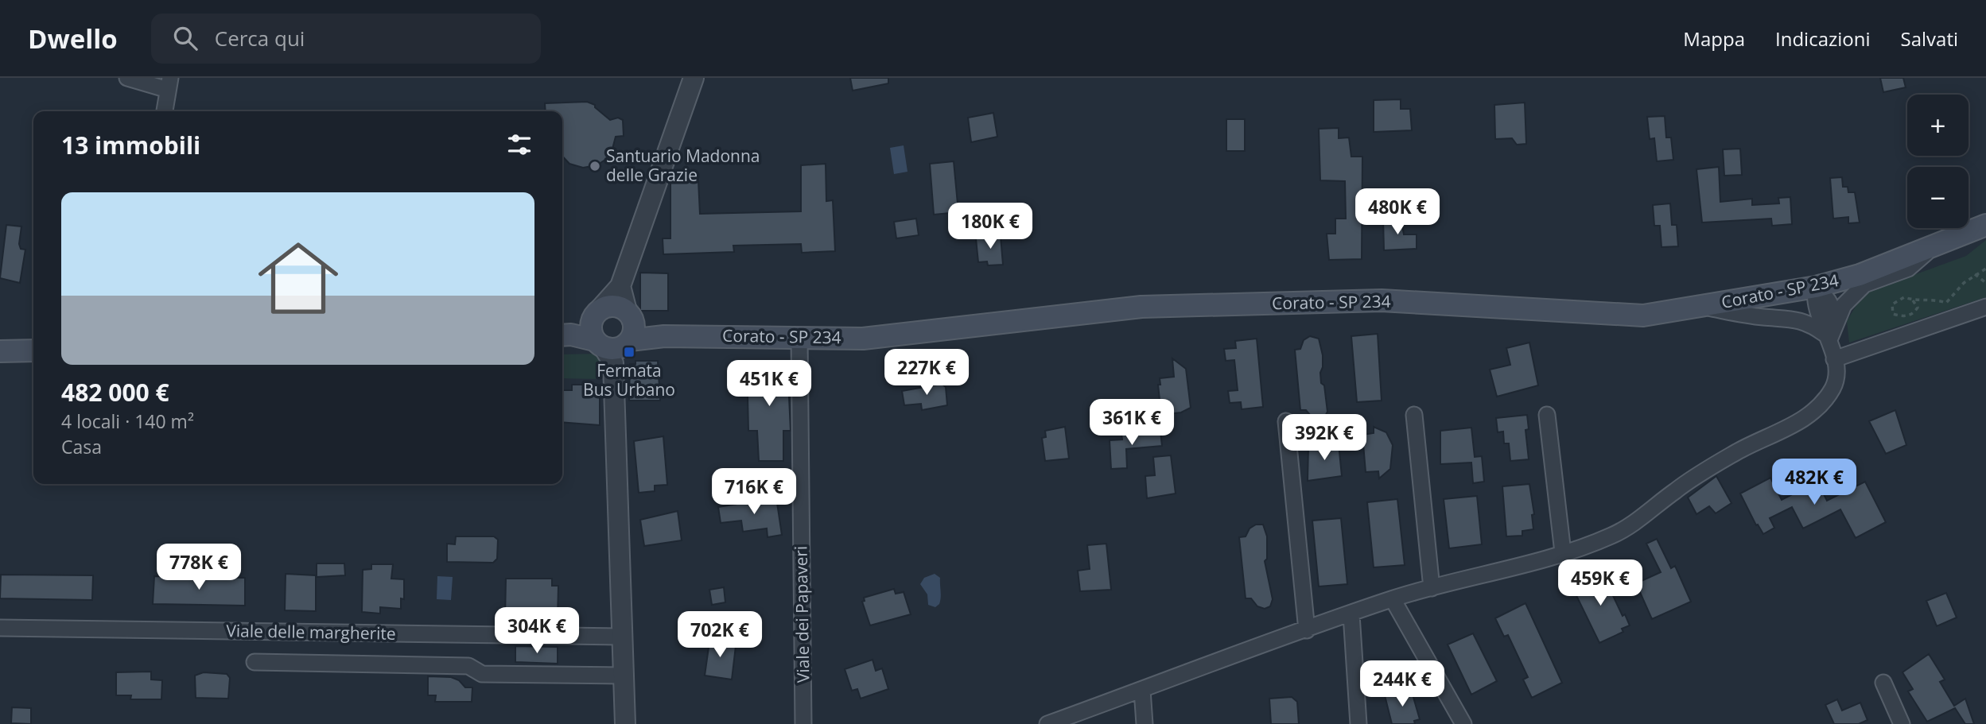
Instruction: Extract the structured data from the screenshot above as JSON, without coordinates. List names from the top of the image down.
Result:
{
  "streets": {
    "main road": ["Corato - SP 234"],
    "street": ["Viale dei Papaveri", "Viale delle margherite"]
  },
  "crossings": [
    ["Corato - SP 234", "Viale dei Papaveri"]
  ],
  "places": {
    "other": ["Santuario Madonna delle Grazie"],
    "transit": ["Fermata Bus Urbano"]
  },
  "page": {
    "header": "Dwello",
    "search": "Cerca qui",
    "nav": ["Mappa", "Indicazioni", "Salvati"],
    "map_buttons": ["+", "−"],
    "heading": "13 immobili",
    "list": [
      {
        "name": "482 000 €",
        "note": "4 locali · 140 m² · Casa"
      }
    ],
    "price": [
      "480K €",
      "180K €",
      "227K €",
      "451K €",
      "361K €",
      "392K €",
      "482K €",
      "716K €",
      "778K €",
      "459K €",
      "304K €",
      "702K €",
      "244K €"
    ]
  }
}
